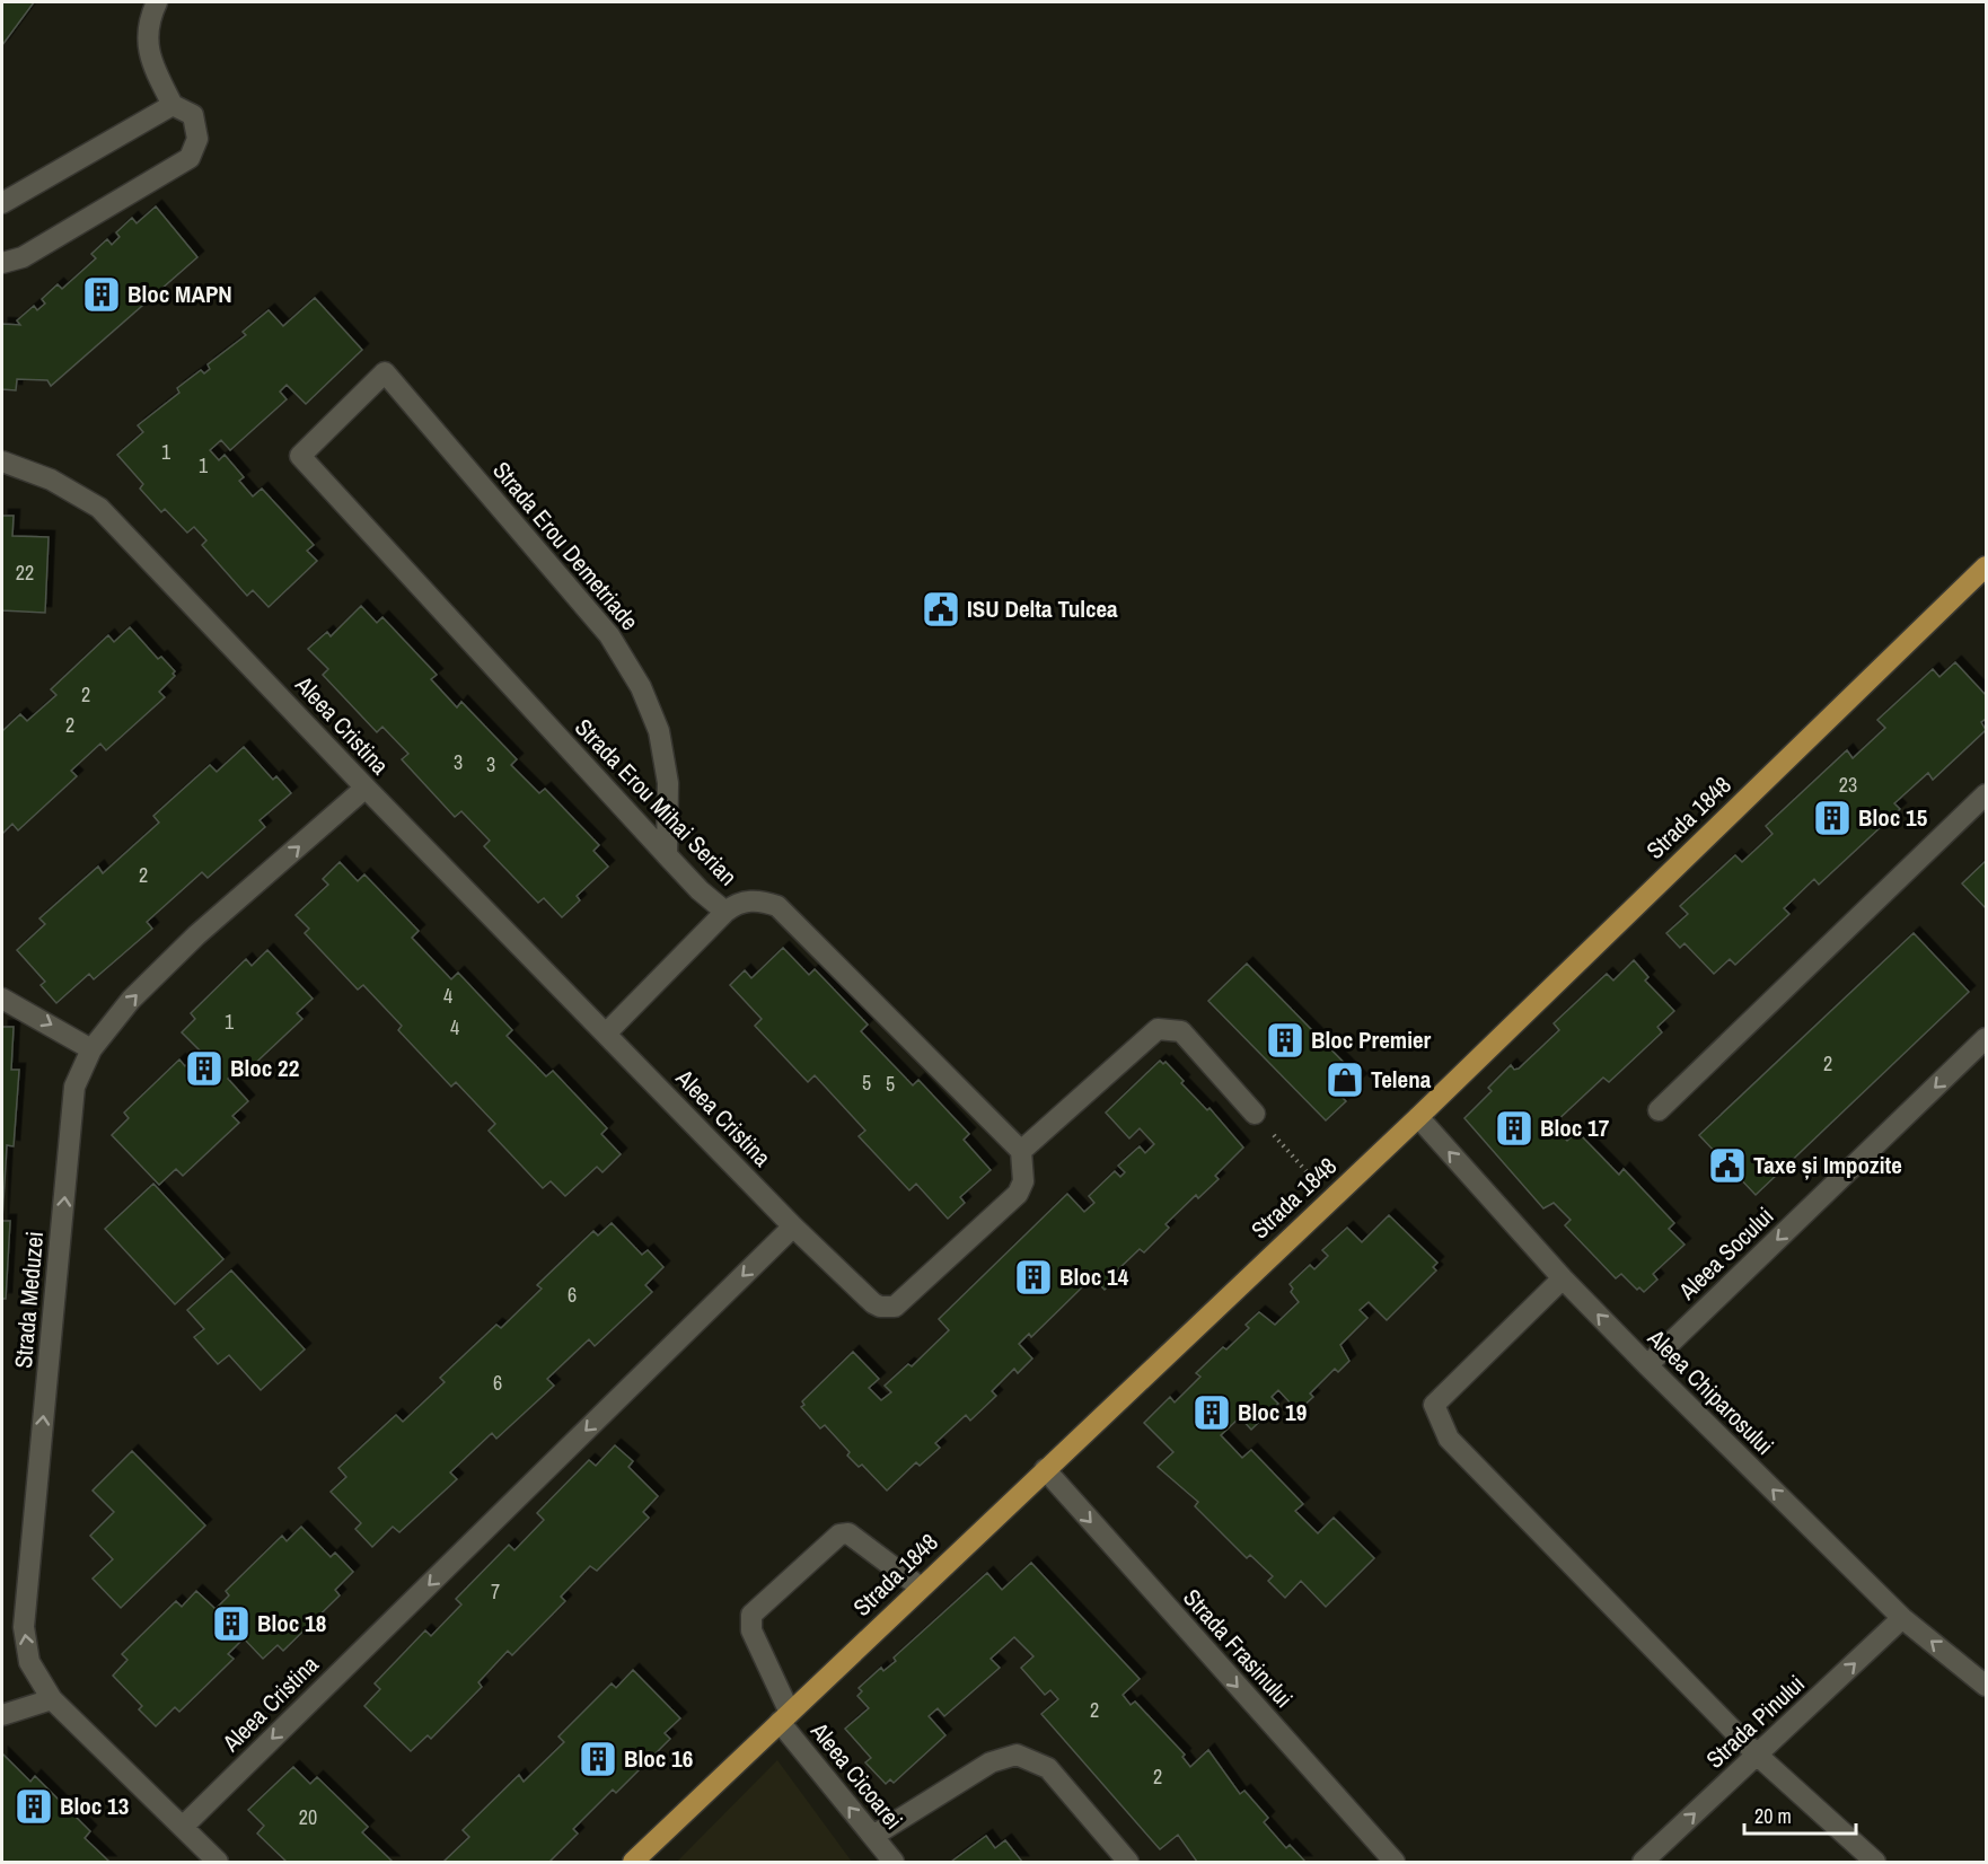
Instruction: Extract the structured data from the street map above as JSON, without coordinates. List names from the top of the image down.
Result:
{
  "streets": {
    "main road": ["Strada 1848"],
    "street": [
      "Strada Erou Demetriade",
      "Aleea Cristina",
      "Strada Erou Mihai Serian",
      "Aleea Socului",
      "Strada Meduzei",
      "Aleea Chiparosului",
      "Strada Frasinului",
      "Strada Pinului",
      "Aleea Cicoarei"
    ]
  },
  "crossings": [
    ["Strada Erou Demetriade", "Strada Erou Mihai Serian"],
    ["Aleea Cristina", "Strada Meduzei"],
    ["Strada 1848", "Aleea Chiparosului"],
    ["Strada 1848", "Strada Frasinului"],
    ["Strada 1848", "Aleea Cicoarei"],
    ["Aleea Socului", "Aleea Chiparosului"],
    ["Aleea Chiparosului", "Strada Pinului"]
  ],
  "one_way": [
    "Aleea Cristina",
    "Strada Meduzei",
    "Aleea Chiparosului",
    "Strada Frasinului",
    "Strada Pinului"
  ],
  "places": {
    "building": [
      "Bloc MAPN",
      "Bloc 15",
      "Bloc Premier",
      "Bloc 22",
      "Bloc 17",
      "Bloc 14",
      "Bloc 19",
      "Bloc 18",
      "Bloc 16",
      "Bloc 13"
    ],
    "public building": ["ISU Delta Tulcea", "Taxe și Impozite"],
    "shop": ["Telena"]
  },
  "house_numbers": [
    "1",
    "1",
    "22",
    "2",
    "2",
    "3",
    "3",
    "23",
    "2",
    "4",
    "1",
    "4",
    "2",
    "5",
    "5",
    "6",
    "6",
    "7",
    "2",
    "2",
    "20"
  ],
  "scale_bar": "20 m"
}
